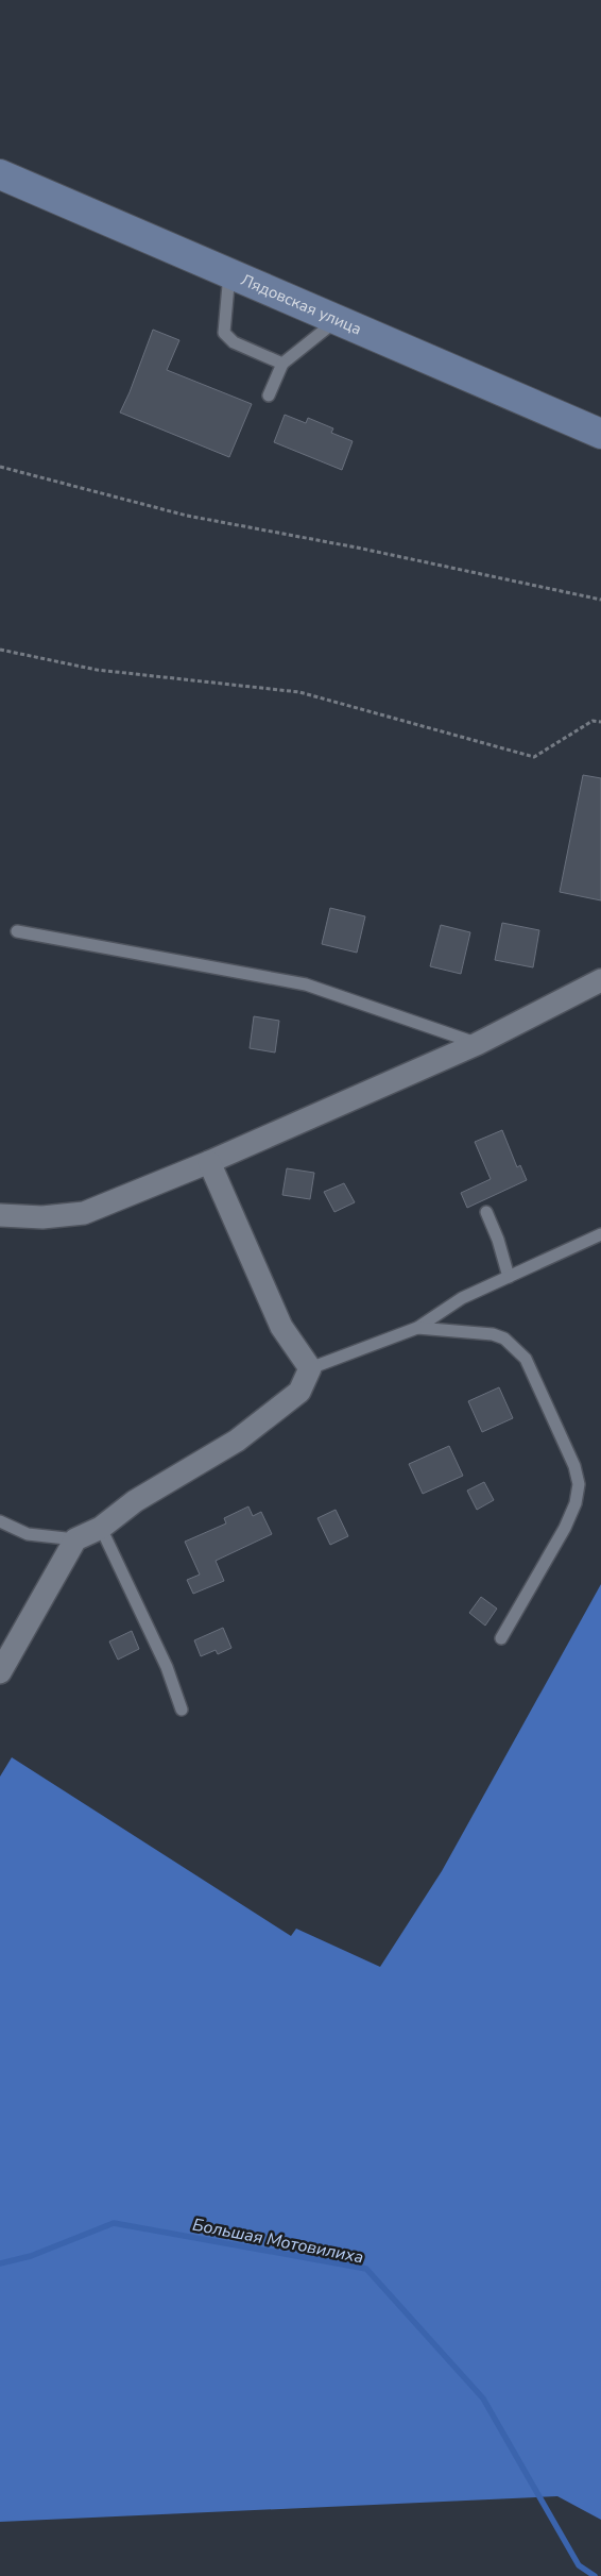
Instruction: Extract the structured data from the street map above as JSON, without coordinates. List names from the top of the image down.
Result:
{
  "streets": {
    "main road": ["Лядовская улица"]
  },
  "water": ["Большая Мотовилиха"]
}
